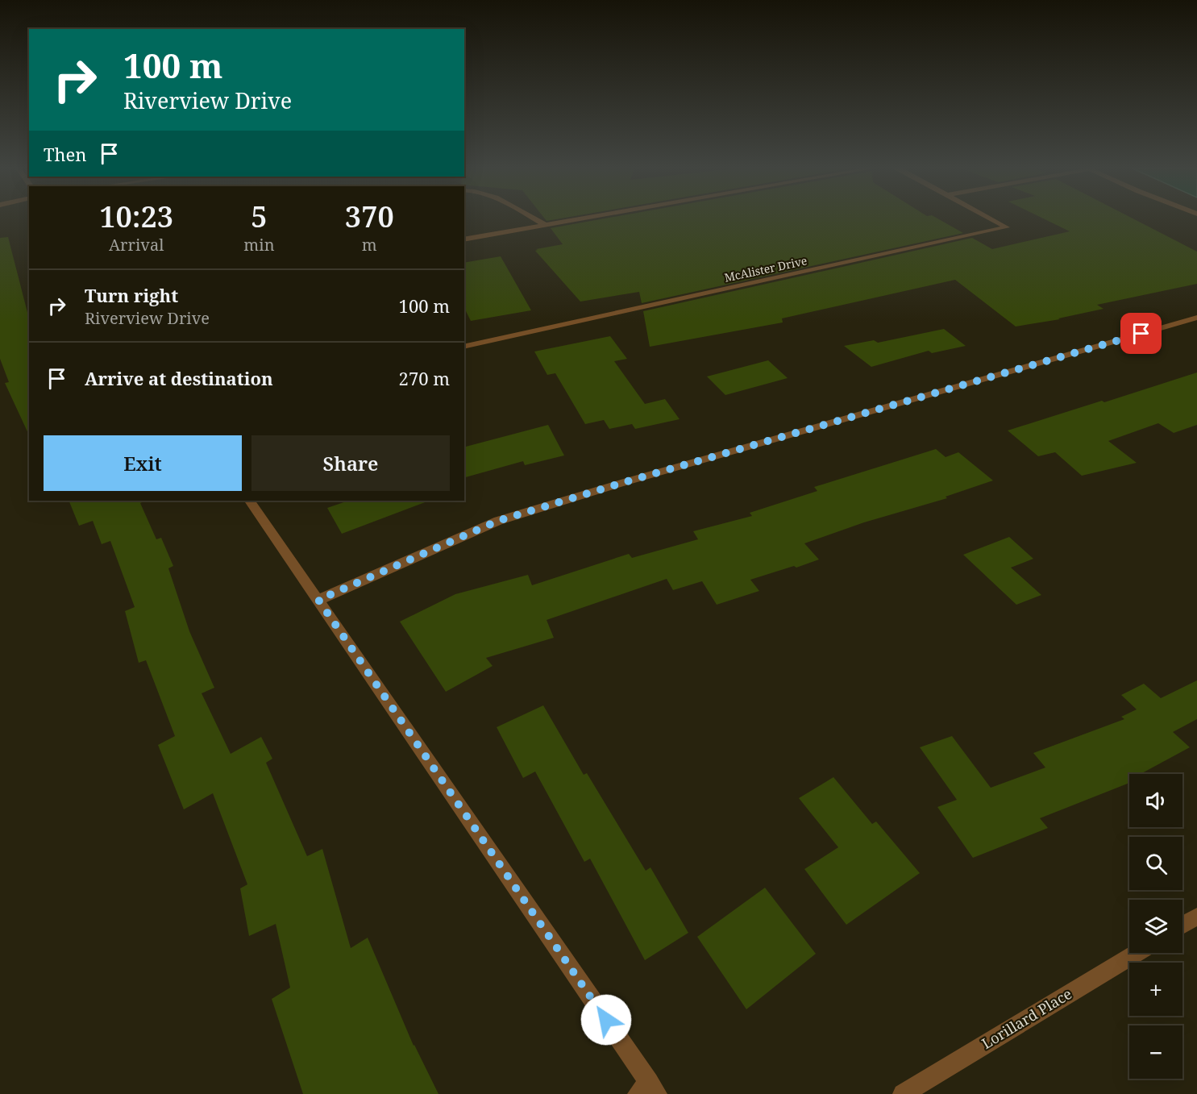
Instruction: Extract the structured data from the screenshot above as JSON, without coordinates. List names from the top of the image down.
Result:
{
  "streets": {
    "street": ["McAlister Drive", "Lorillard Place"]
  },
  "page": {
    "turn": ["100 m", "Riverview Drive"],
    "then": "Then",
    "eta": [
      "10:23",
      "Arrival",
      "5",
      "min",
      "370",
      "m"
    ],
    "list": [
      {
        "name": "Turn right",
        "note": "Riverview Drive",
        "value": "100 m"
      },
      {
        "name": "Arrive at destination",
        "value": "270 m"
      }
    ],
    "buttons": ["Exit", "Share"],
    "map_buttons": ["+", "−"]
  }
}
